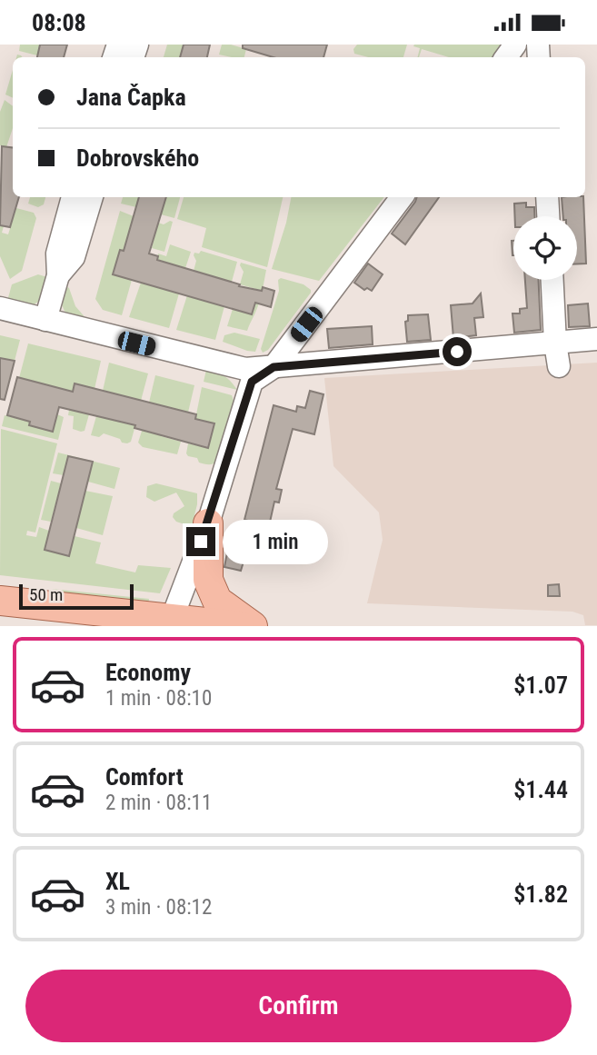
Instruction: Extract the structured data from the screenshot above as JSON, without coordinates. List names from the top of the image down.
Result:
{
  "scale_bar": "50 m",
  "page": {
    "status": "08:08",
    "banner": ["Jana Čapka", "Dobrovského"],
    "bubble": "1 min",
    "scale": "50 m",
    "list": [
      {
        "name": "Economy",
        "note": "1 min · 08:10",
        "value": "$1.07"
      },
      {
        "name": "Comfort",
        "note": "2 min · 08:11",
        "value": "$1.44"
      },
      {
        "name": "XL",
        "note": "3 min · 08:12",
        "value": "$1.82"
      }
    ],
    "buttons": "Confirm"
  }
}
